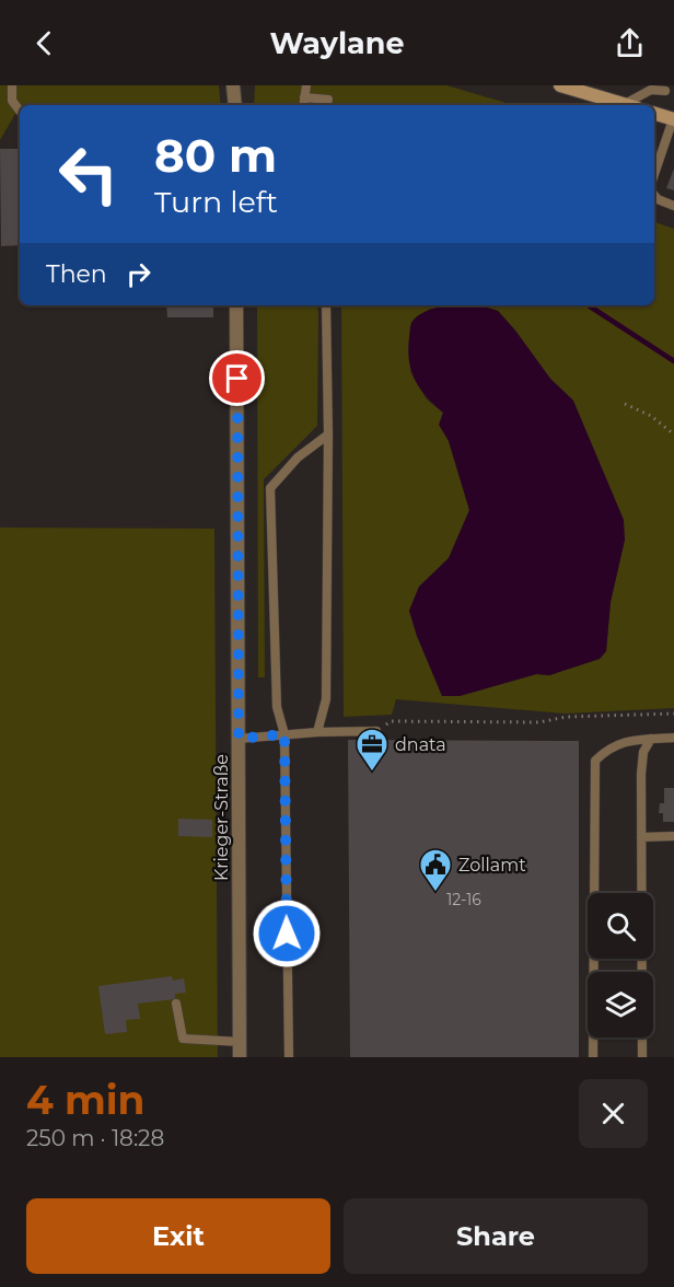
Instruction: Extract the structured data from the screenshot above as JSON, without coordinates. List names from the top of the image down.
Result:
{
  "streets": {
    "street": ["Krieger-Straße"]
  },
  "places": {
    "office": ["dnata"],
    "public building": ["Zollamt"]
  },
  "house_numbers": ["12-16"],
  "page": {
    "header": "Waylane",
    "turn": ["80 m", "Turn left"],
    "then": "Then",
    "heading": ["4 min", "250 m · 18:28"],
    "buttons": ["Exit", "Share"]
  }
}
